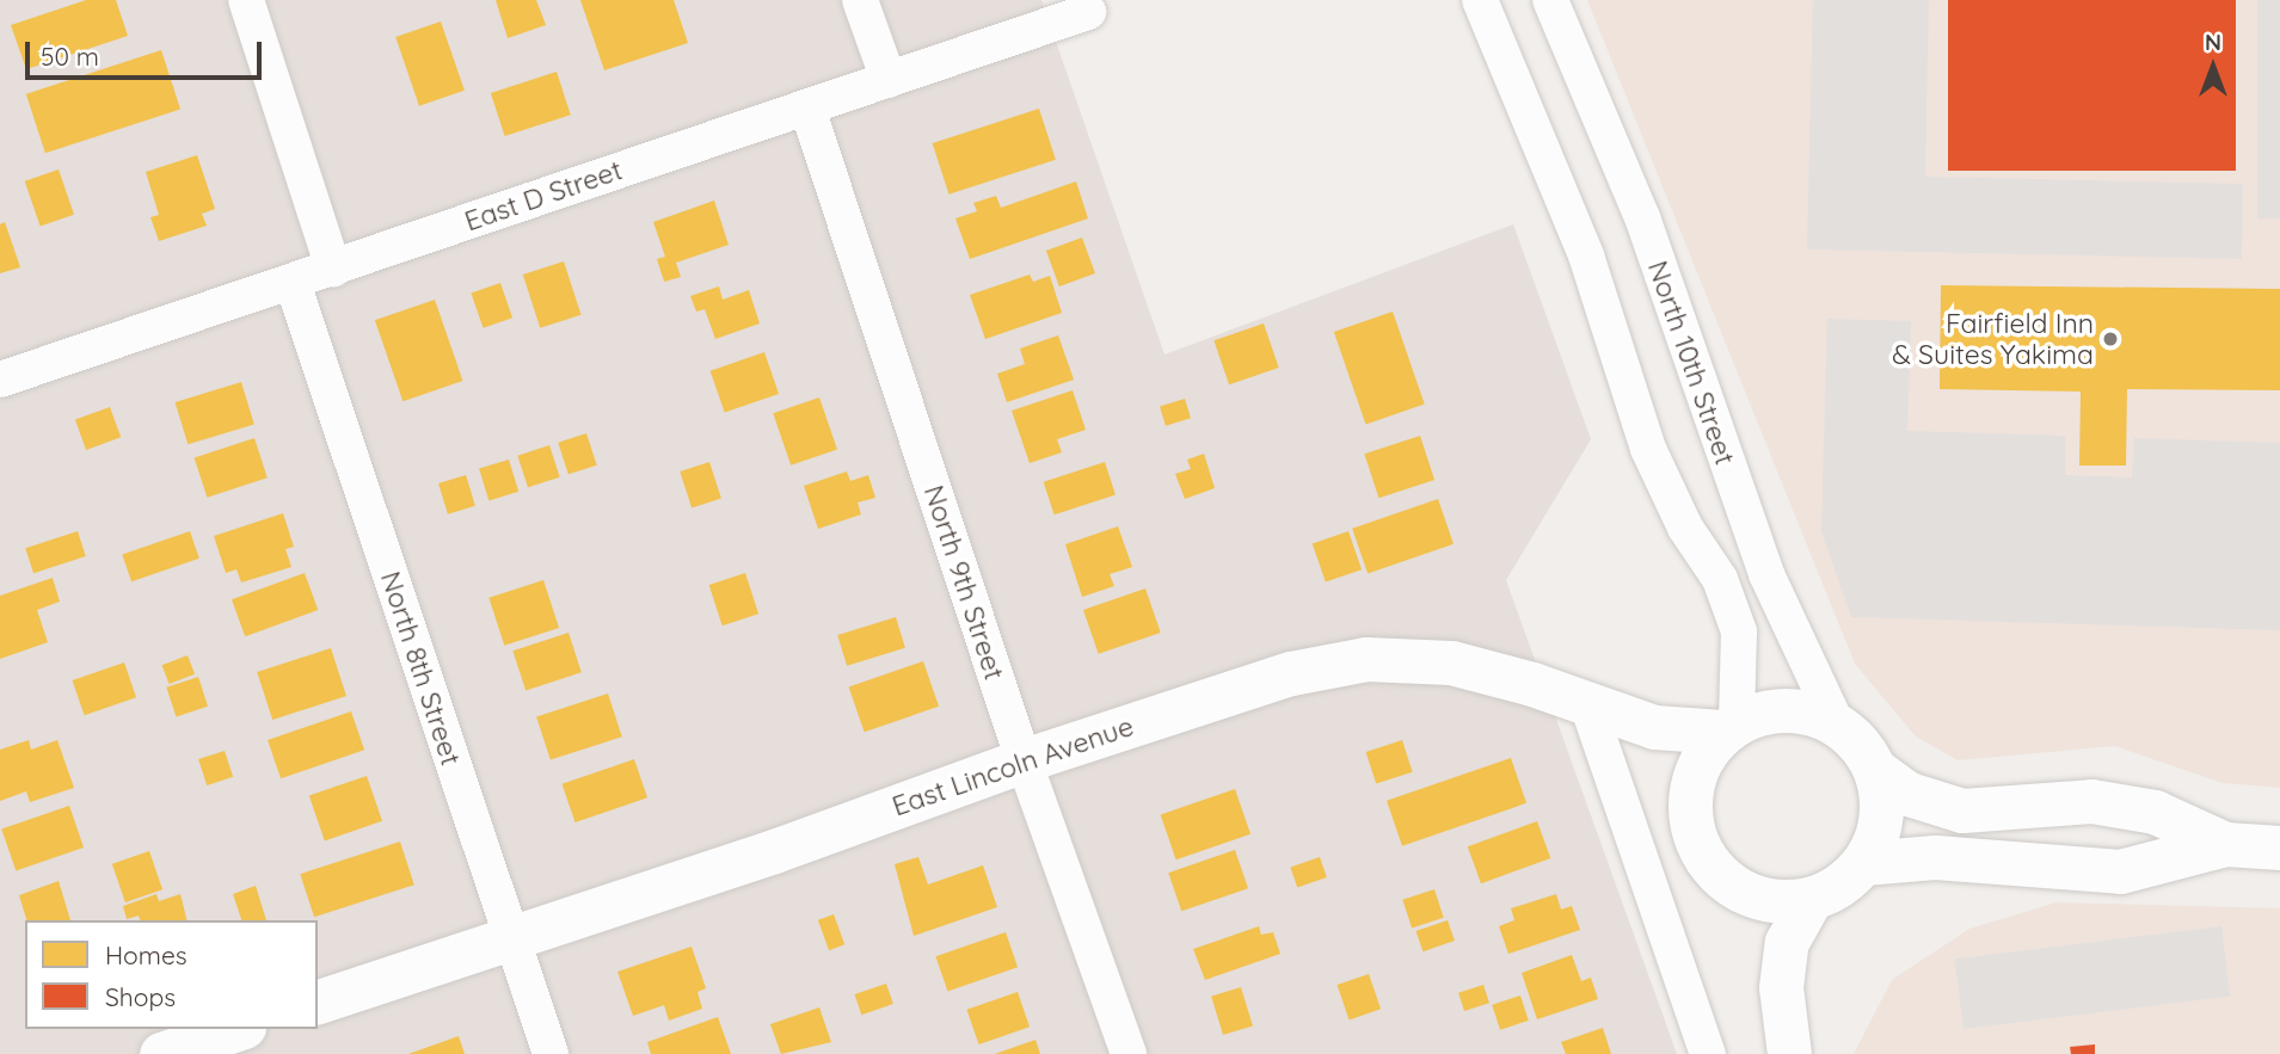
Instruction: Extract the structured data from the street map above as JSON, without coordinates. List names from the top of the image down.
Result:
{
  "streets": {
    "street": [
      "East D Street",
      "North 10th Street",
      "North 9th Street",
      "North 8th Street",
      "East Lincoln Avenue"
    ]
  },
  "crossings": [
    ["East D Street", "North 9th Street"],
    ["East D Street", "North 8th Street"],
    ["North 10th Street", "East Lincoln Avenue"],
    ["North 9th Street", "East Lincoln Avenue"],
    ["North 8th Street", "East Lincoln Avenue"]
  ],
  "places": ["Fairfield Inn & Suites Yakima"],
  "legend": ["Homes", "Shops"],
  "scale_bar": "50 m",
  "north": "top"
}
